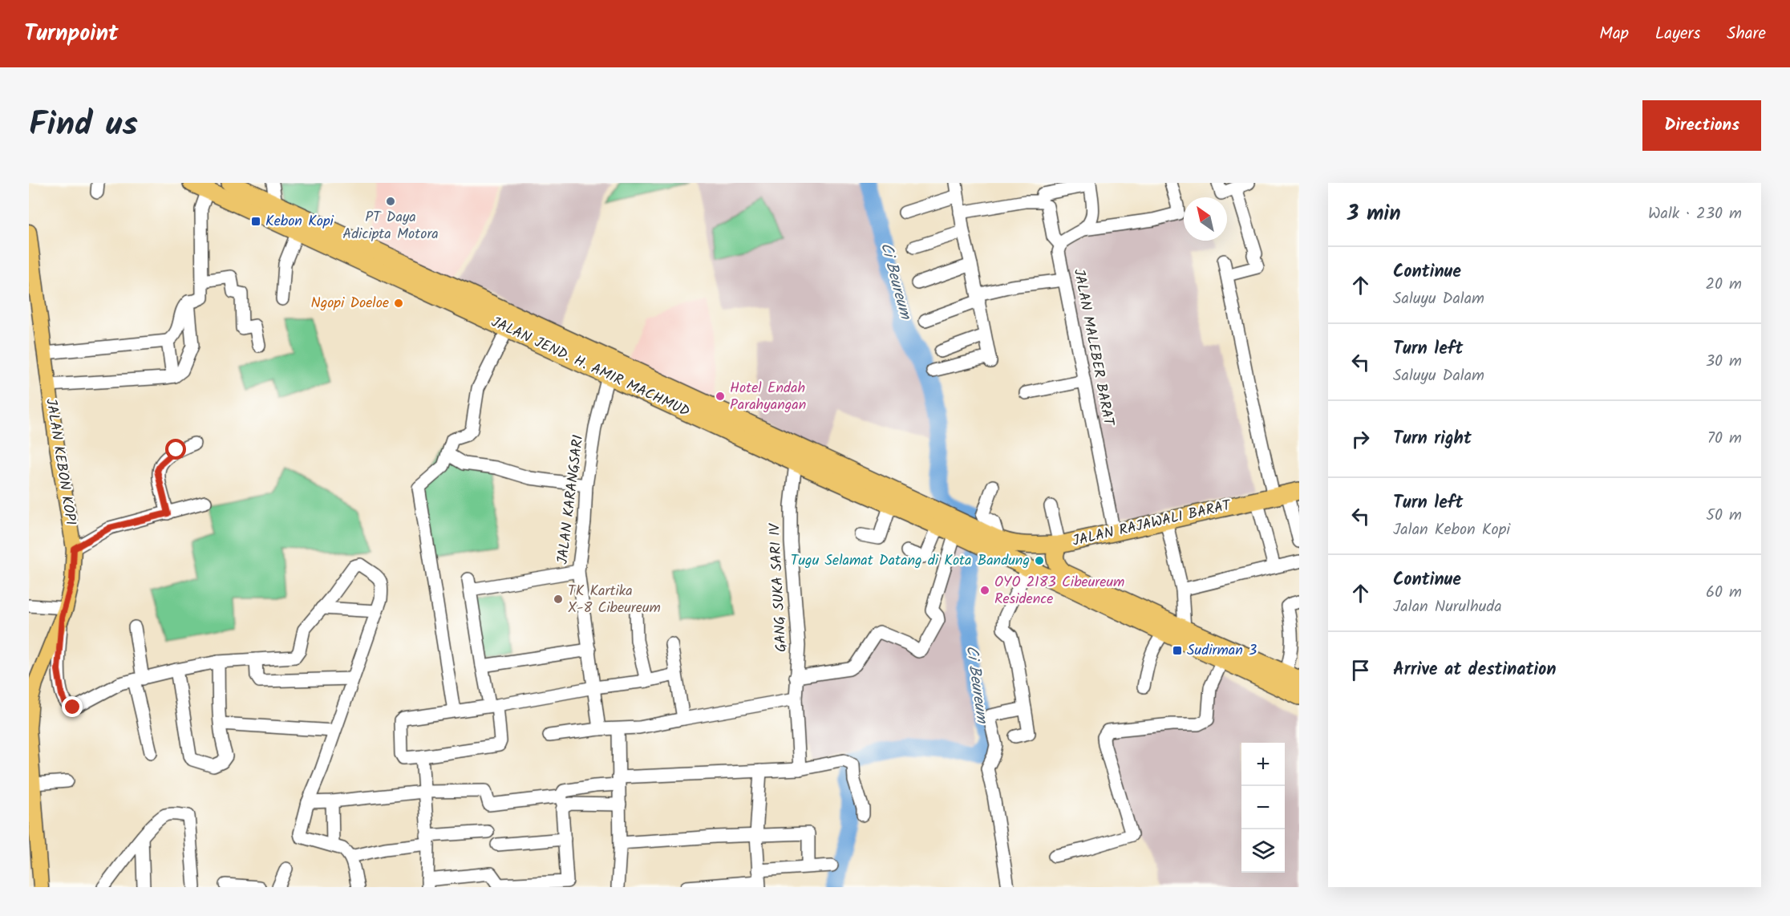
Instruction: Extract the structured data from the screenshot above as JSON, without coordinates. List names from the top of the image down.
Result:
{
  "streets": {
    "highway": ["JALAN JEND. H. AMIR MACHMUD", "JALAN RAJAWALI BARAT"],
    "main road": ["JALAN KEBON KOPI"],
    "street": ["JALAN MALEBER BARAT", "JALAN KARANGSARI", "GANG SUKA SARI IV"]
  },
  "crossings": [
    ["JALAN MALEBER BARAT", "JALAN RAJAWALI BARAT"],
    ["JALAN JEND. H. AMIR MACHMUD", "JALAN KARANGSARI"],
    ["JALAN JEND. H. AMIR MACHMUD", "JALAN RAJAWALI BARAT"],
    ["JALAN JEND. H. AMIR MACHMUD", "GANG SUKA SARI IV"]
  ],
  "water": ["Ci Beureum"],
  "places": {
    "other": [
      "PT Daya Adicipta Motora",
      "Ngopi Doeloe",
      "Hotel Endah Parahyangan",
      "Tugu Selamat Datang di Kota Bandung",
      "OYO 2183 Cibeureum Residence",
      "TK Kartika X-8 Cibeureum"
    ],
    "transit": ["Kebon Kopi", "Sudirman 3"]
  },
  "north": "top left",
  "page": {
    "header": "Turnpoint",
    "nav": ["Map", "Layers", "Share"],
    "title": "Find us",
    "buttons": "Directions",
    "heading": ["3 min", "Walk · 230 m"],
    "list": [
      ["Continue", "Saluyu Dalam", "20 m"],
      ["Turn left", "Saluyu Dalam", "30 m"],
      ["Turn right", "70 m"],
      ["Turn left", "Jalan Kebon Kopi", "50 m"],
      ["Continue", "Jalan Nurulhuda", "60 m"],
      "Arrive at destination"
    ],
    "map_buttons": ["+", "−"]
  }
}
